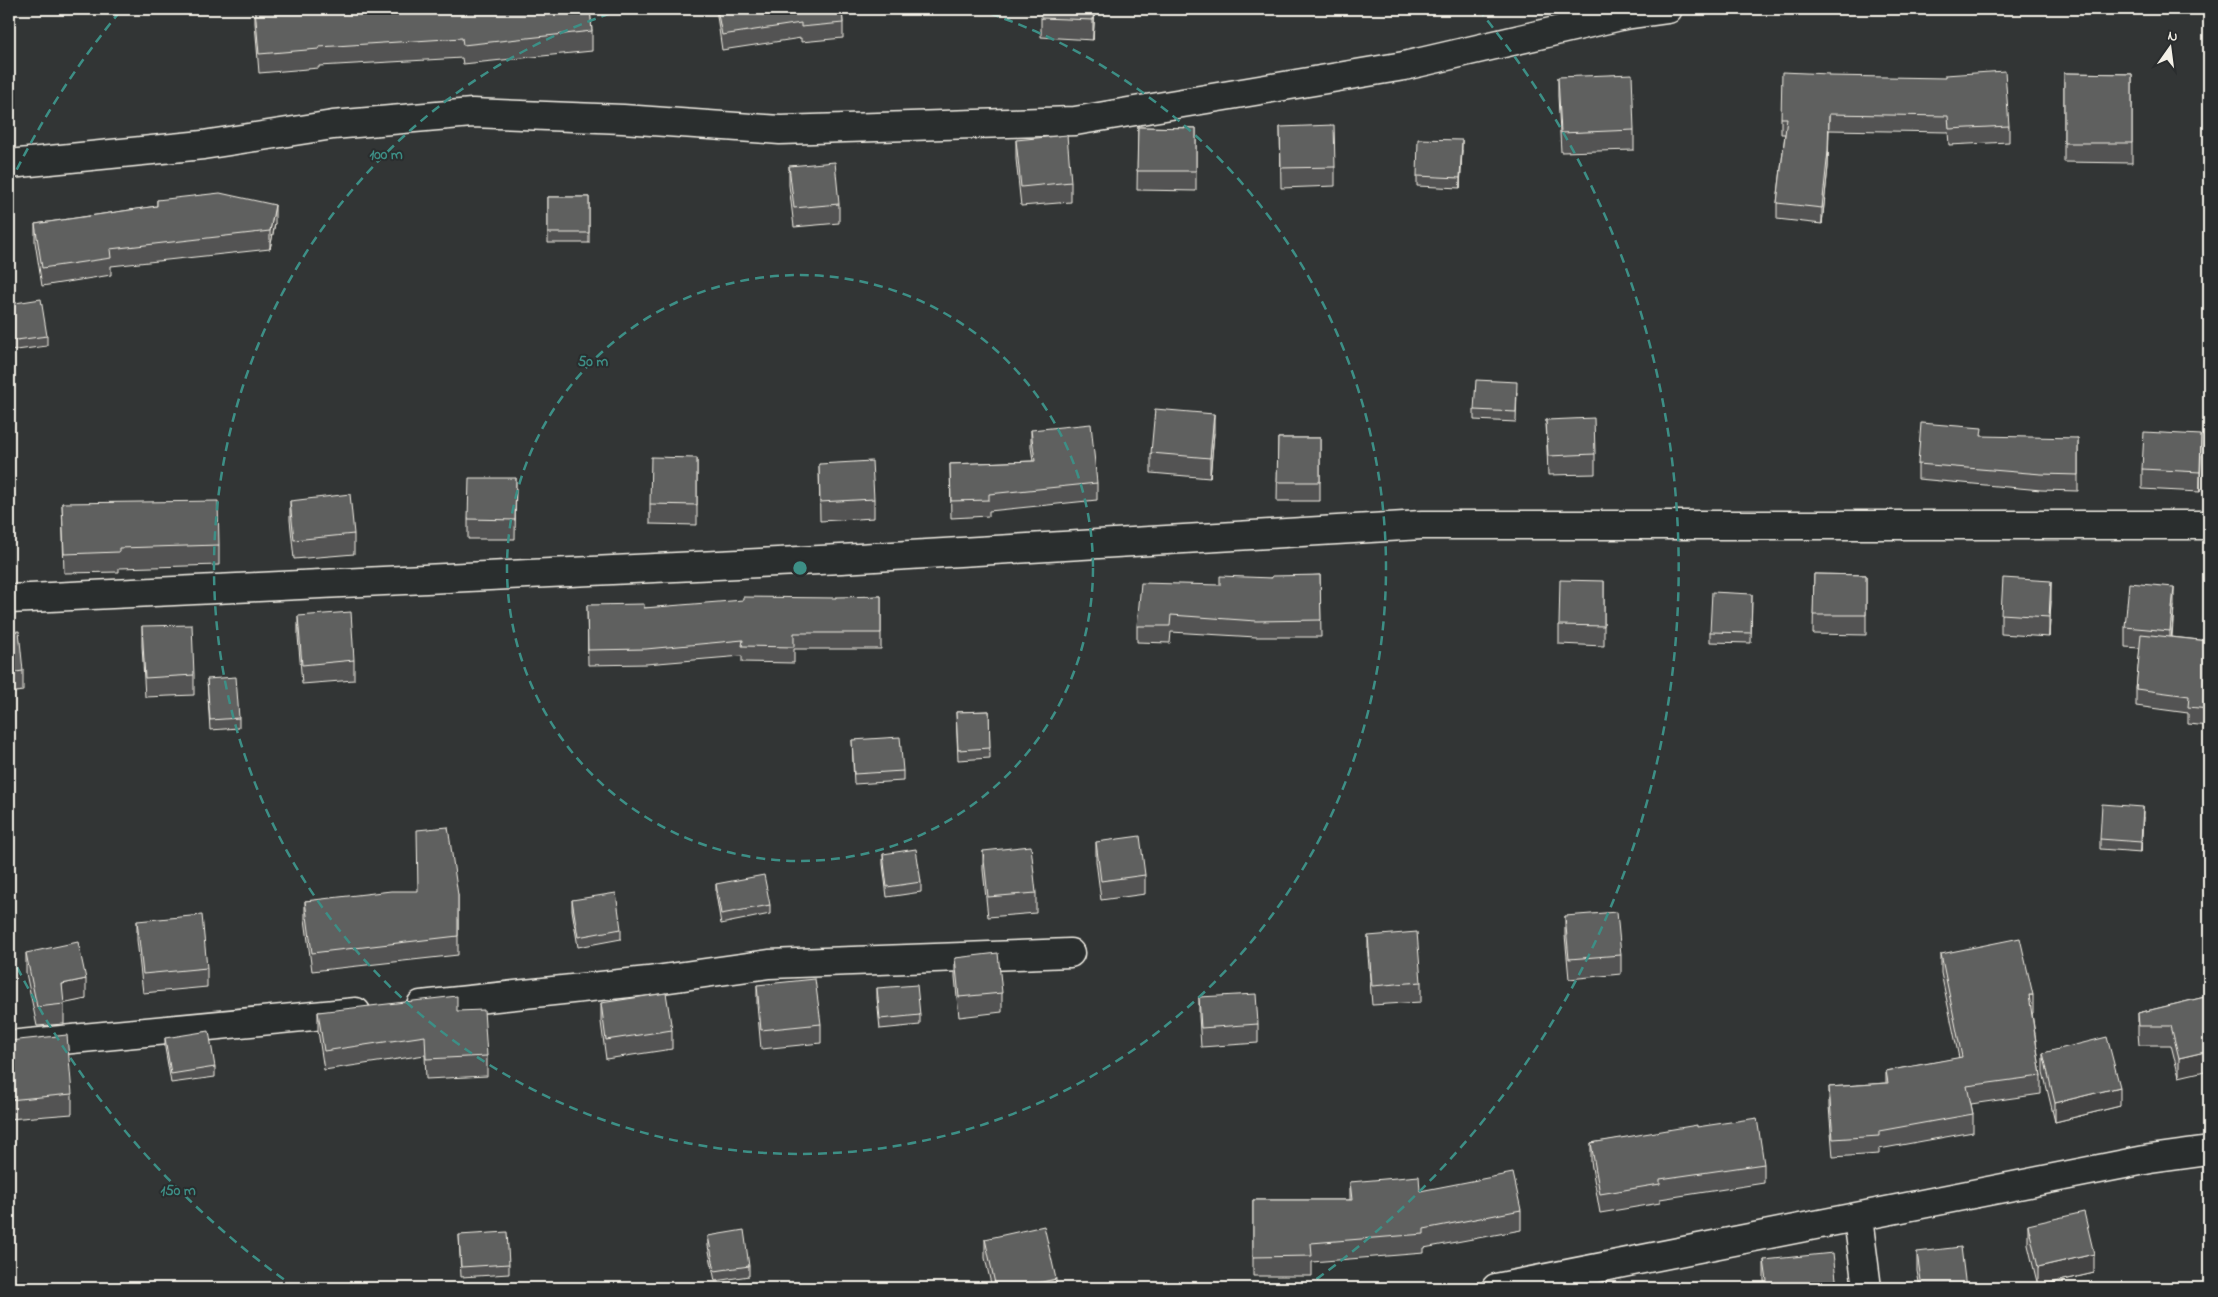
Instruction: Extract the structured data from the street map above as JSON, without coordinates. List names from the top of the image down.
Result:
{
  "north": "top",
  "rings": ["100 m", "50 m", "150 m"]
}
